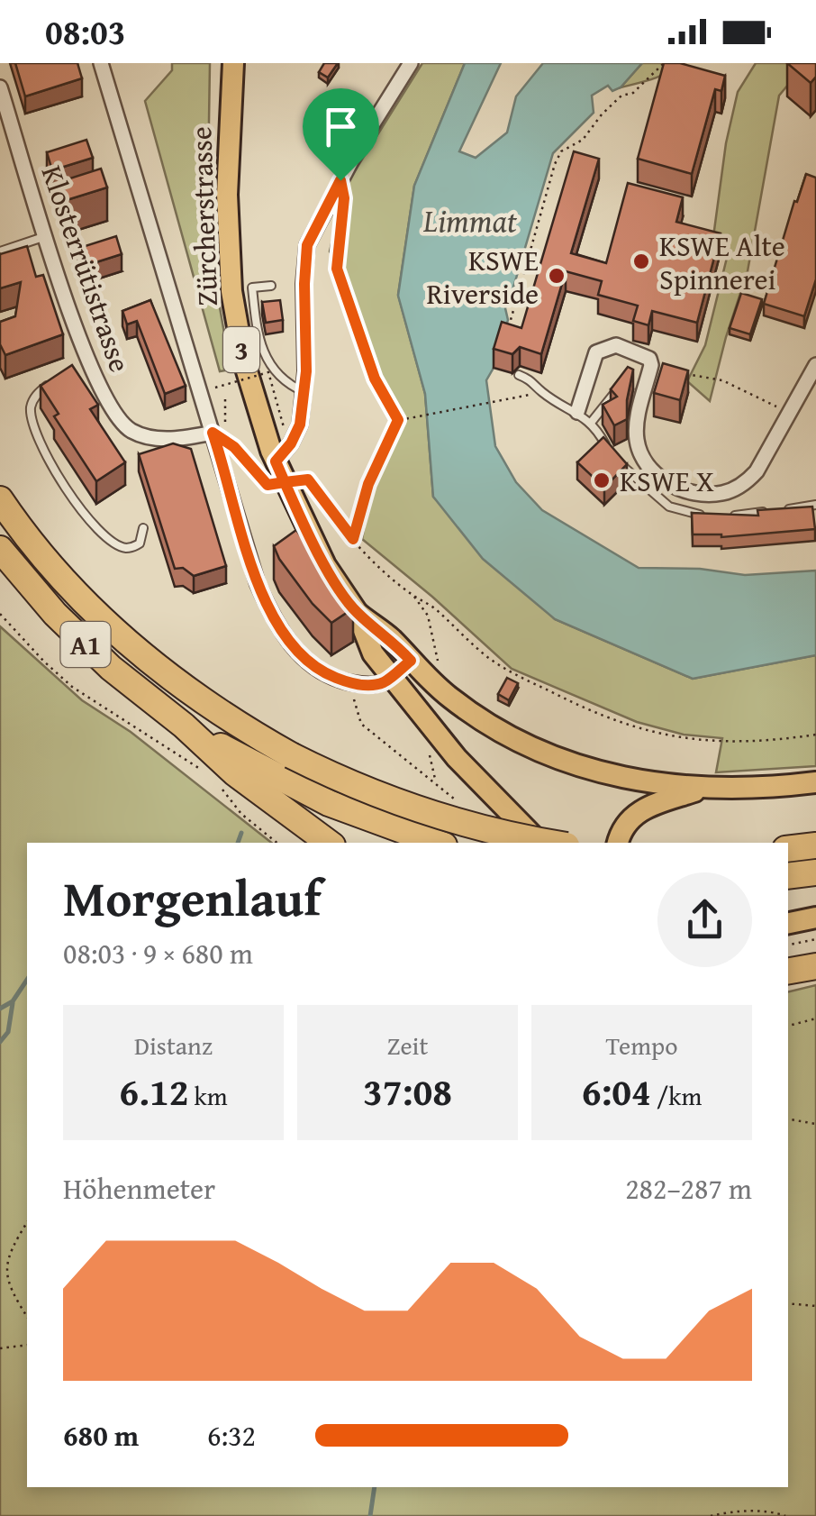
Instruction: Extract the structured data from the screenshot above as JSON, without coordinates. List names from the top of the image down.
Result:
{
  "streets": {
    "highway": ["A1"],
    "main road": ["Zürcherstrasse", "3"],
    "street": ["Klosterrütistrasse"]
  },
  "crossings": [
    ["Zürcherstrasse", "3"]
  ],
  "water": ["Limmat"],
  "places": ["KSWE Alte Spinnerei", "KSWE Riverside", "KSWE X"],
  "page": {
    "status": "08:03",
    "heading": ["Morgenlauf", "08:03 · 9 × 680 m"],
    "stats": [
      ["Distanz", "6.12 km"],
      ["Zeit", "37:08"],
      ["Tempo", "6:04 /km"]
    ],
    "chart": ["Höhenmeter", "282–287 m"],
    "list": [
      {
        "name": "680 m",
        "note": "6:32"
      }
    ]
  }
}
